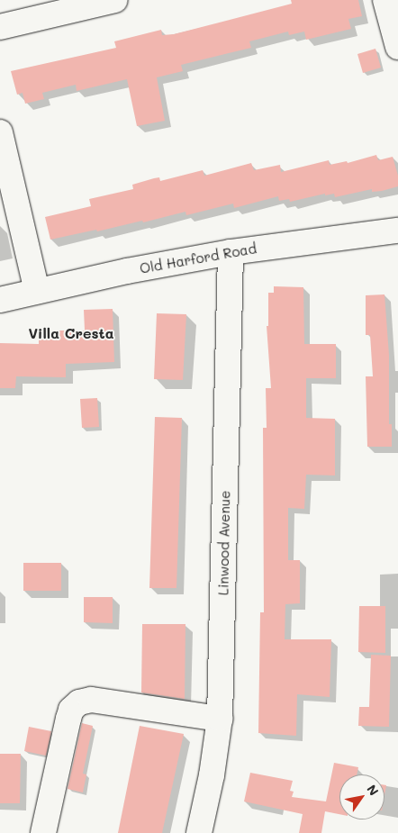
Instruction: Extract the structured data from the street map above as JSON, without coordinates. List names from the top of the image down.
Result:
{
  "streets": {
    "street": ["Old Harford Road", "Linwood Avenue"]
  },
  "crossings": [
    ["Old Harford Road", "Linwood Avenue"]
  ],
  "districts": ["Villa Cresta"],
  "north": "top right"
}
